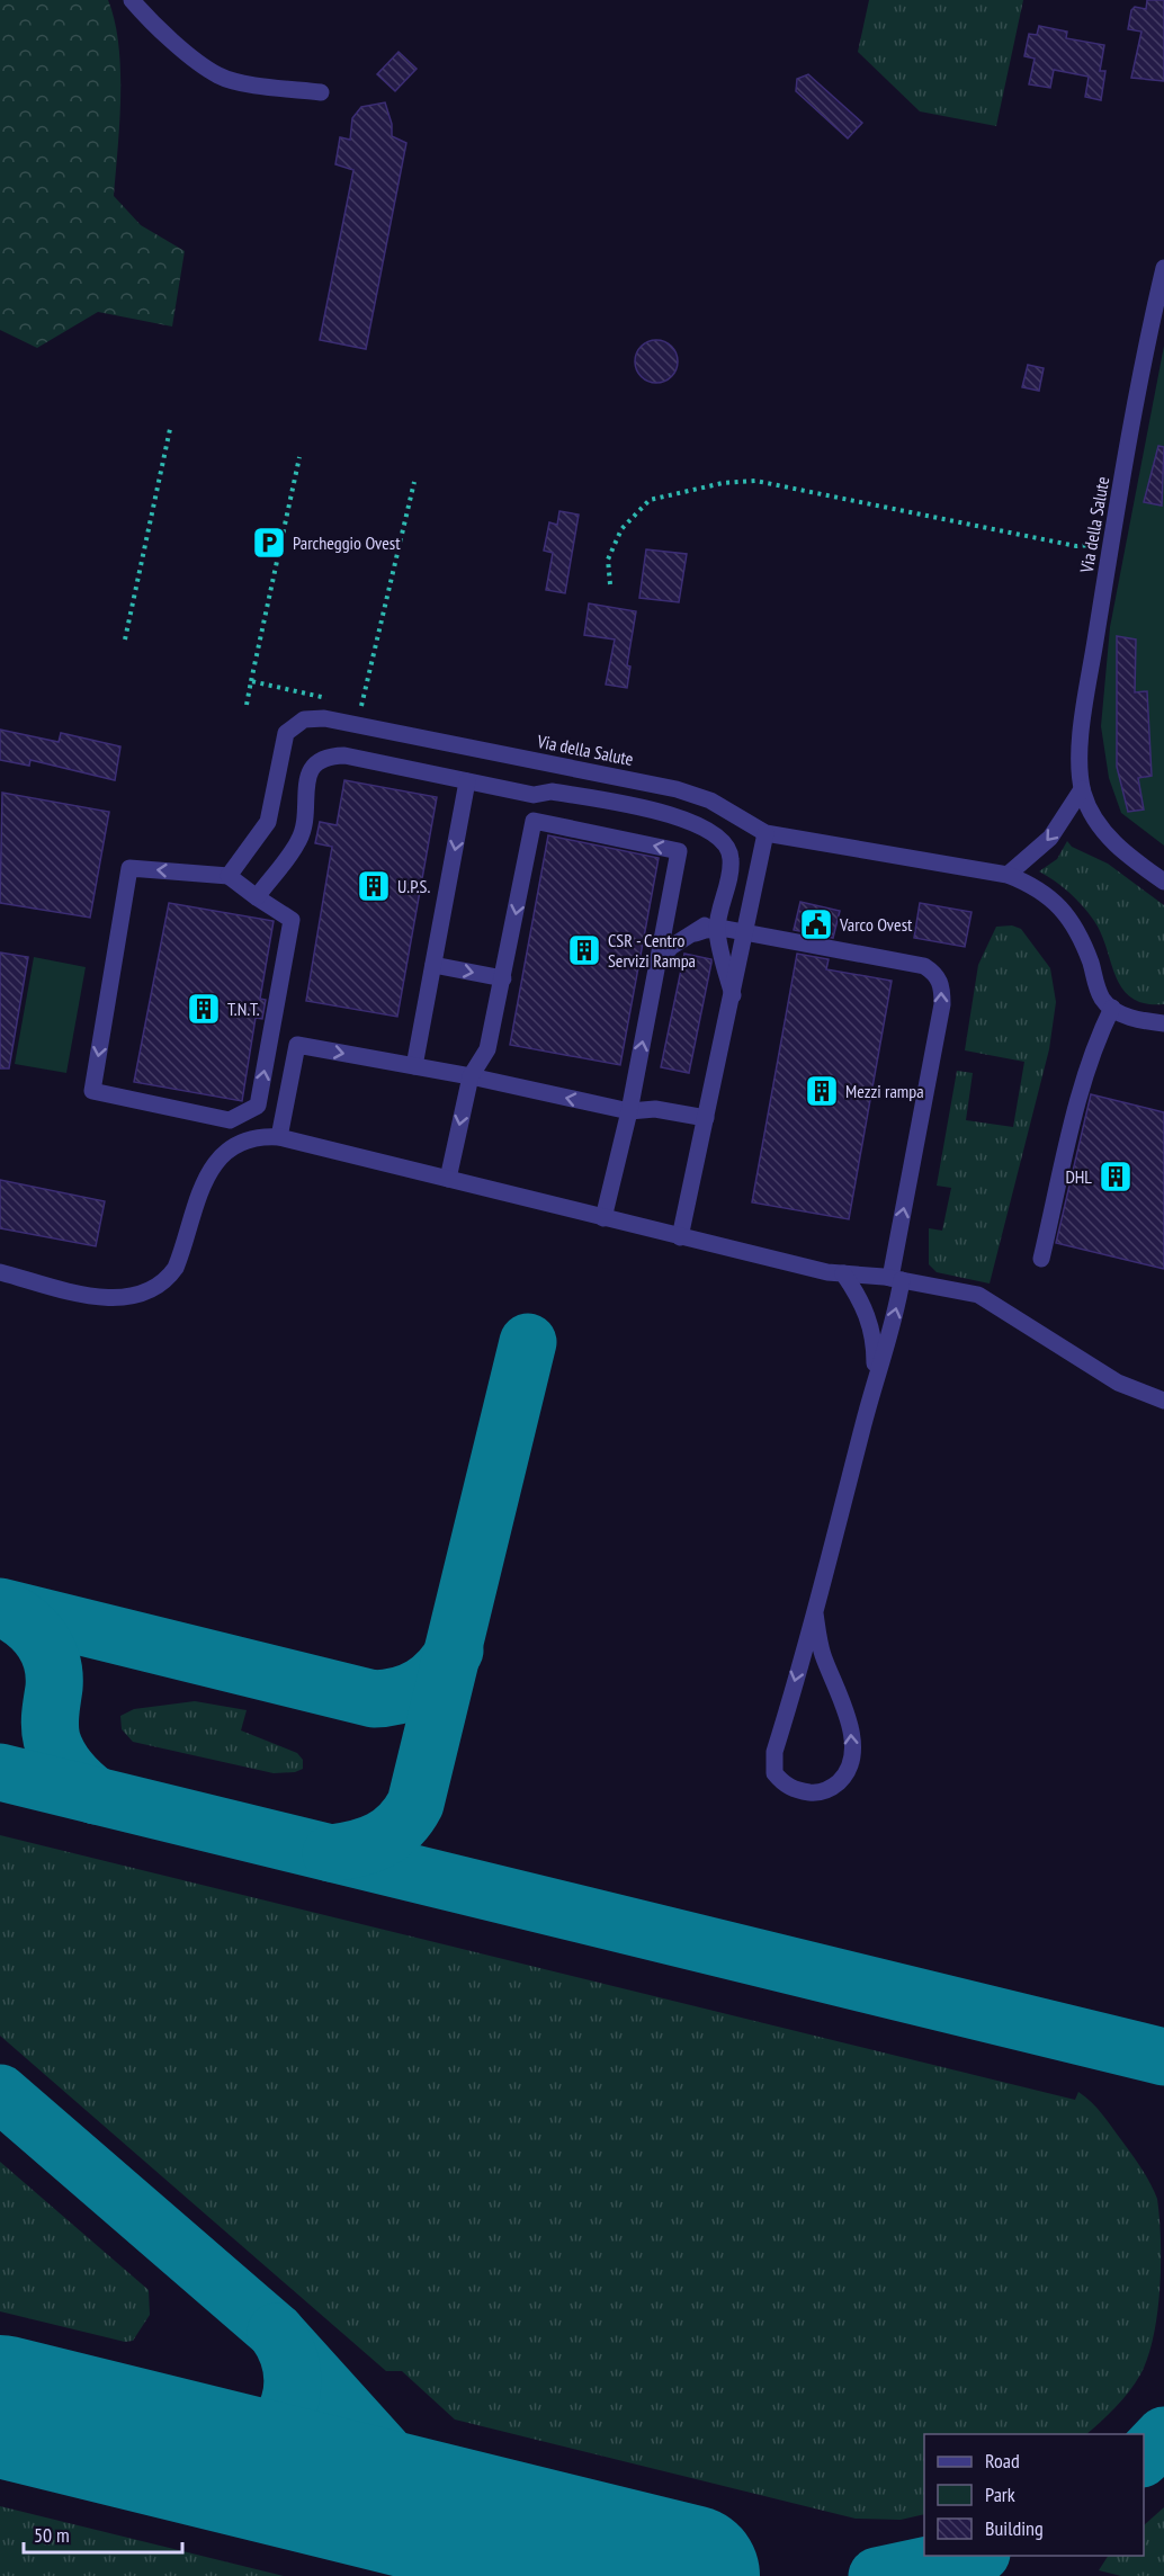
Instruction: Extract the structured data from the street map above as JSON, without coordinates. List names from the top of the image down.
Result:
{
  "streets": {
    "street": ["Via della Salute"]
  },
  "places": {
    "parking": ["Parcheggio Ovest"],
    "building": [
      "U.P.S.",
      "CSR - Centro Servizi Rampa",
      "T.N.T.",
      "Mezzi rampa",
      "DHL"
    ],
    "public building": ["Varco Ovest"]
  },
  "legend": ["Road", "Park", "Building"],
  "scale_bar": "50 m"
}
